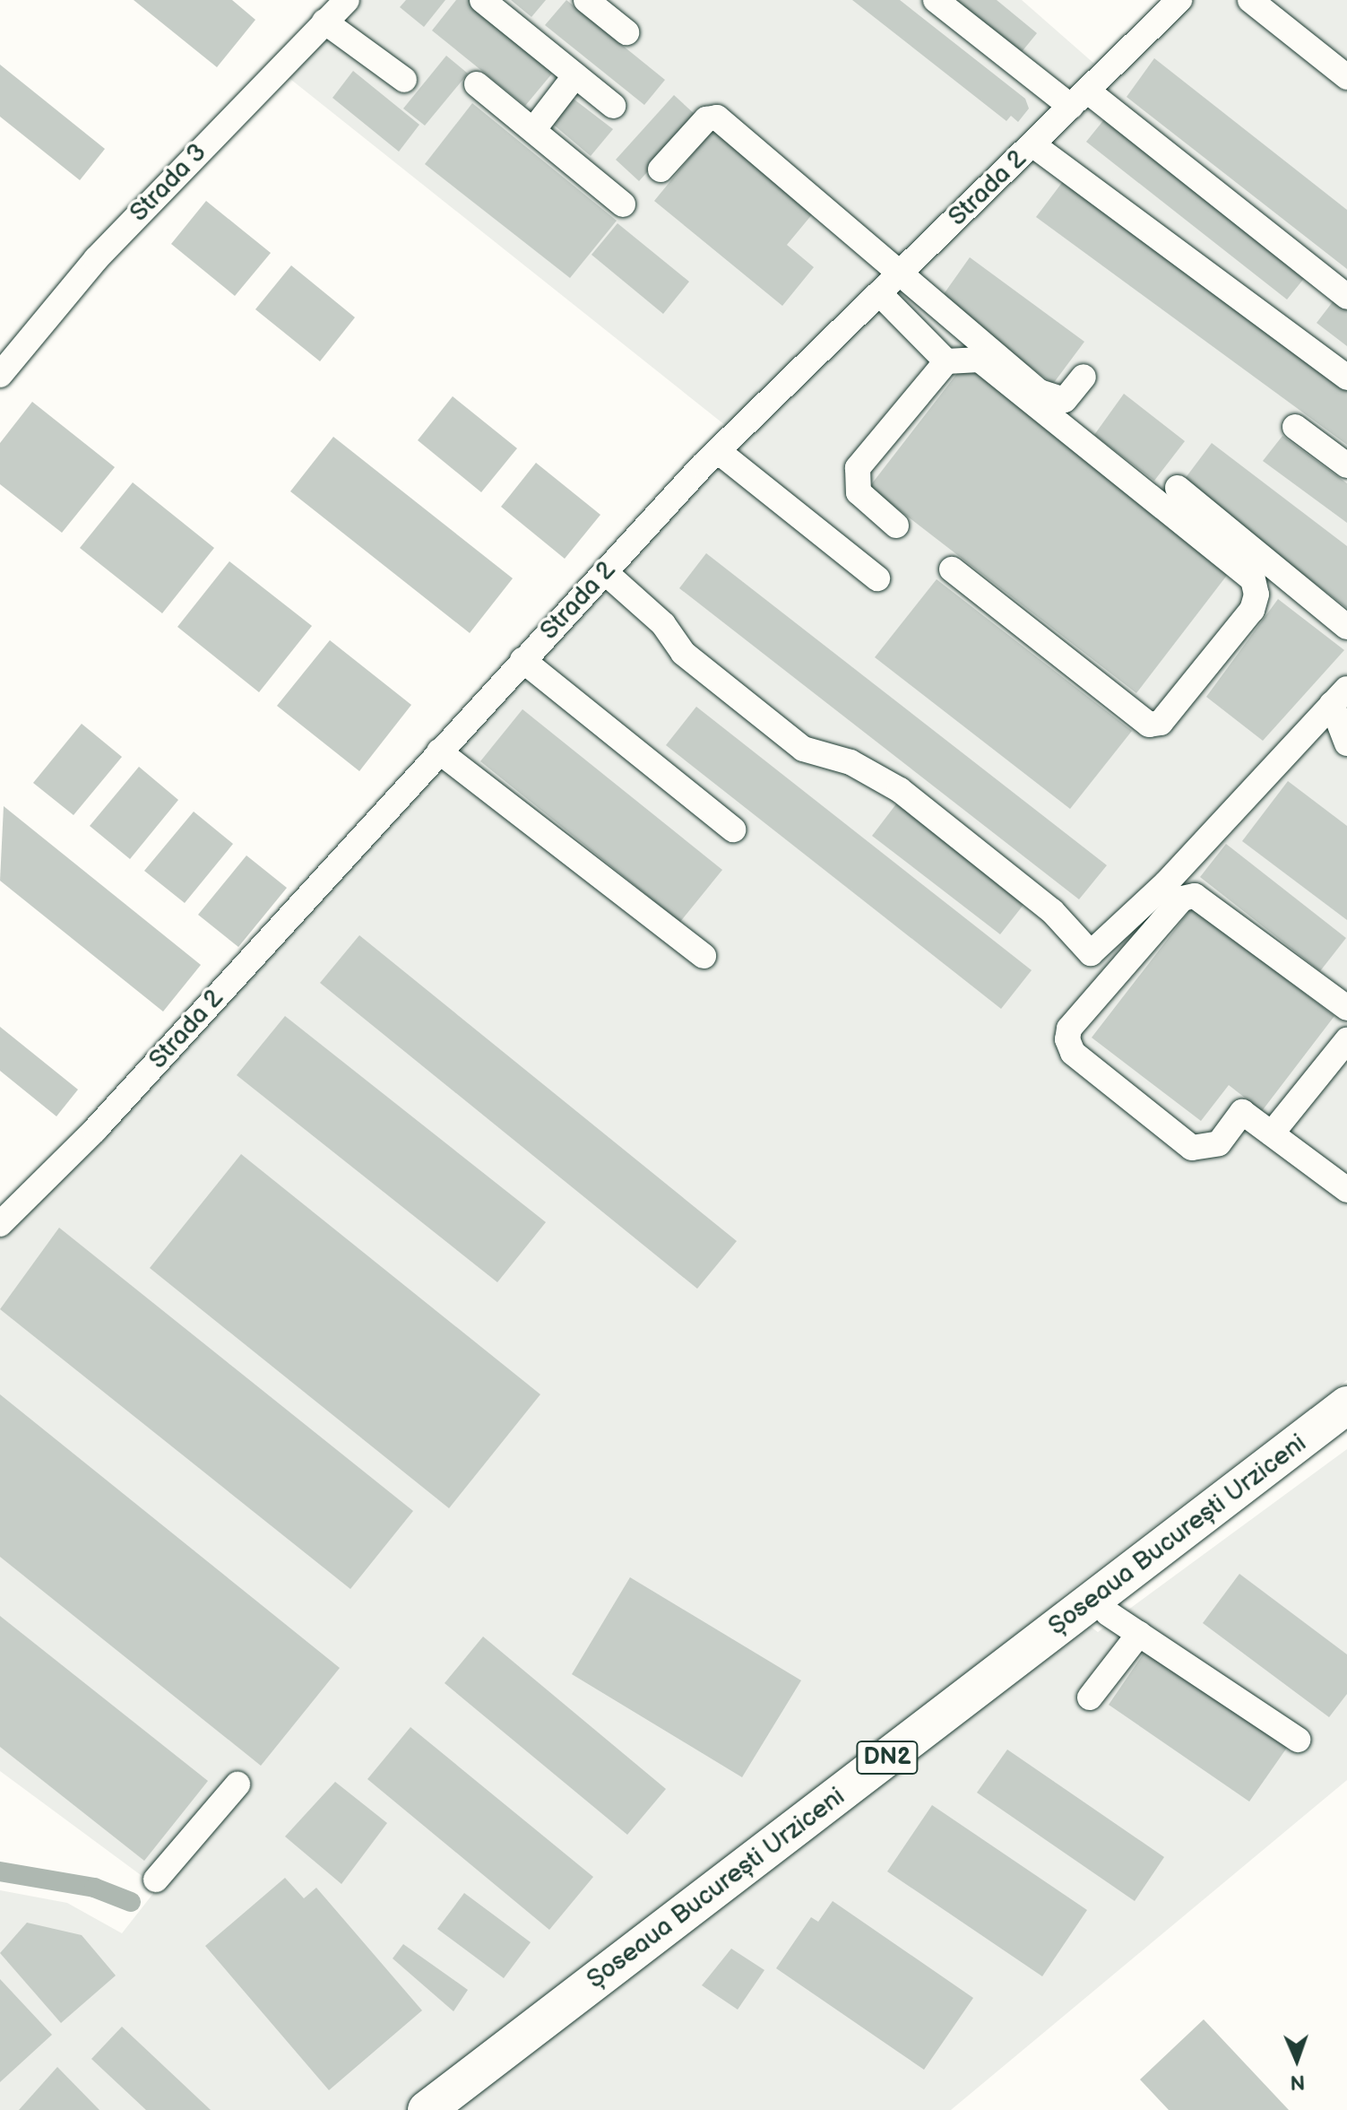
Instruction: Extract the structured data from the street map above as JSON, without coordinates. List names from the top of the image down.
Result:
{
  "streets": {
    "highway": ["Șoseaua București Urziceni", "DN2"],
    "lane": ["Strada 3", "Strada 2"]
  },
  "north": "bottom"
}
